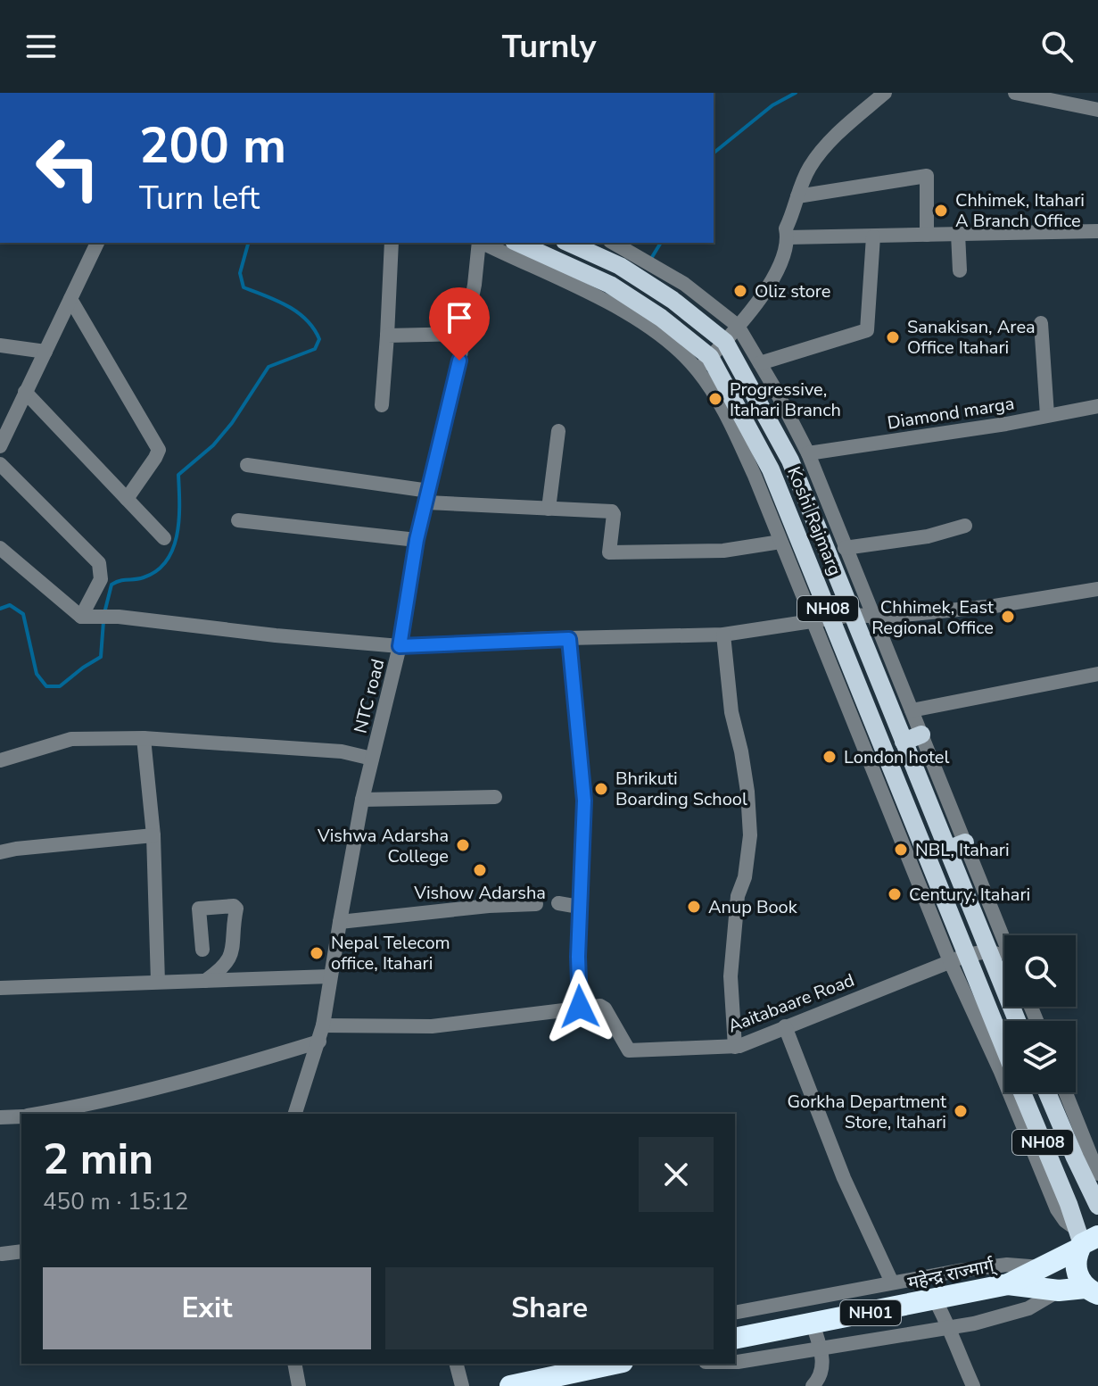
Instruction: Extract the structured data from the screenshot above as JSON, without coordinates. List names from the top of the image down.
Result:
{
  "streets": {
    "highway": ["NH08", "महेन्द्र राज्मार्ग्", "NH01"],
    "main road": ["Koshi Rajmarg"],
    "street": ["Diamond marga", "NTC road", "Aaitabaare Road"]
  },
  "crossings": [
    ["Koshi Rajmarg", "NH08"],
    ["Koshi Rajmarg", "Aaitabaare Road"],
    ["Koshi Rajmarg", "महेन्द्र राज्मार्ग्"],
    ["NH08", "महेन्द्र राज्मार्ग्"],
    ["NTC road", "Aaitabaare Road"]
  ],
  "places": [
    "Chhimek, Itahari A Branch Office",
    "Oliz store",
    "Sanakisan, Area Office Itahari",
    "Progressive, Itahari Branch",
    "Chhimek, East Regional Office",
    "London hotel",
    "Bhrikuti Boarding School",
    "Vishwa Adarsha College",
    "NBL, Itahari",
    "Vishow Adarsha",
    "Century, Itahari",
    "Anup Book",
    "Nepal Telecom office, Itahari",
    "Gorkha Department Store, Itahari"
  ],
  "page": {
    "header": "Turnly",
    "turn": ["200 m", "Turn left"],
    "heading": ["2 min", "450 m · 15:12"],
    "buttons": ["Exit", "Share"]
  }
}
